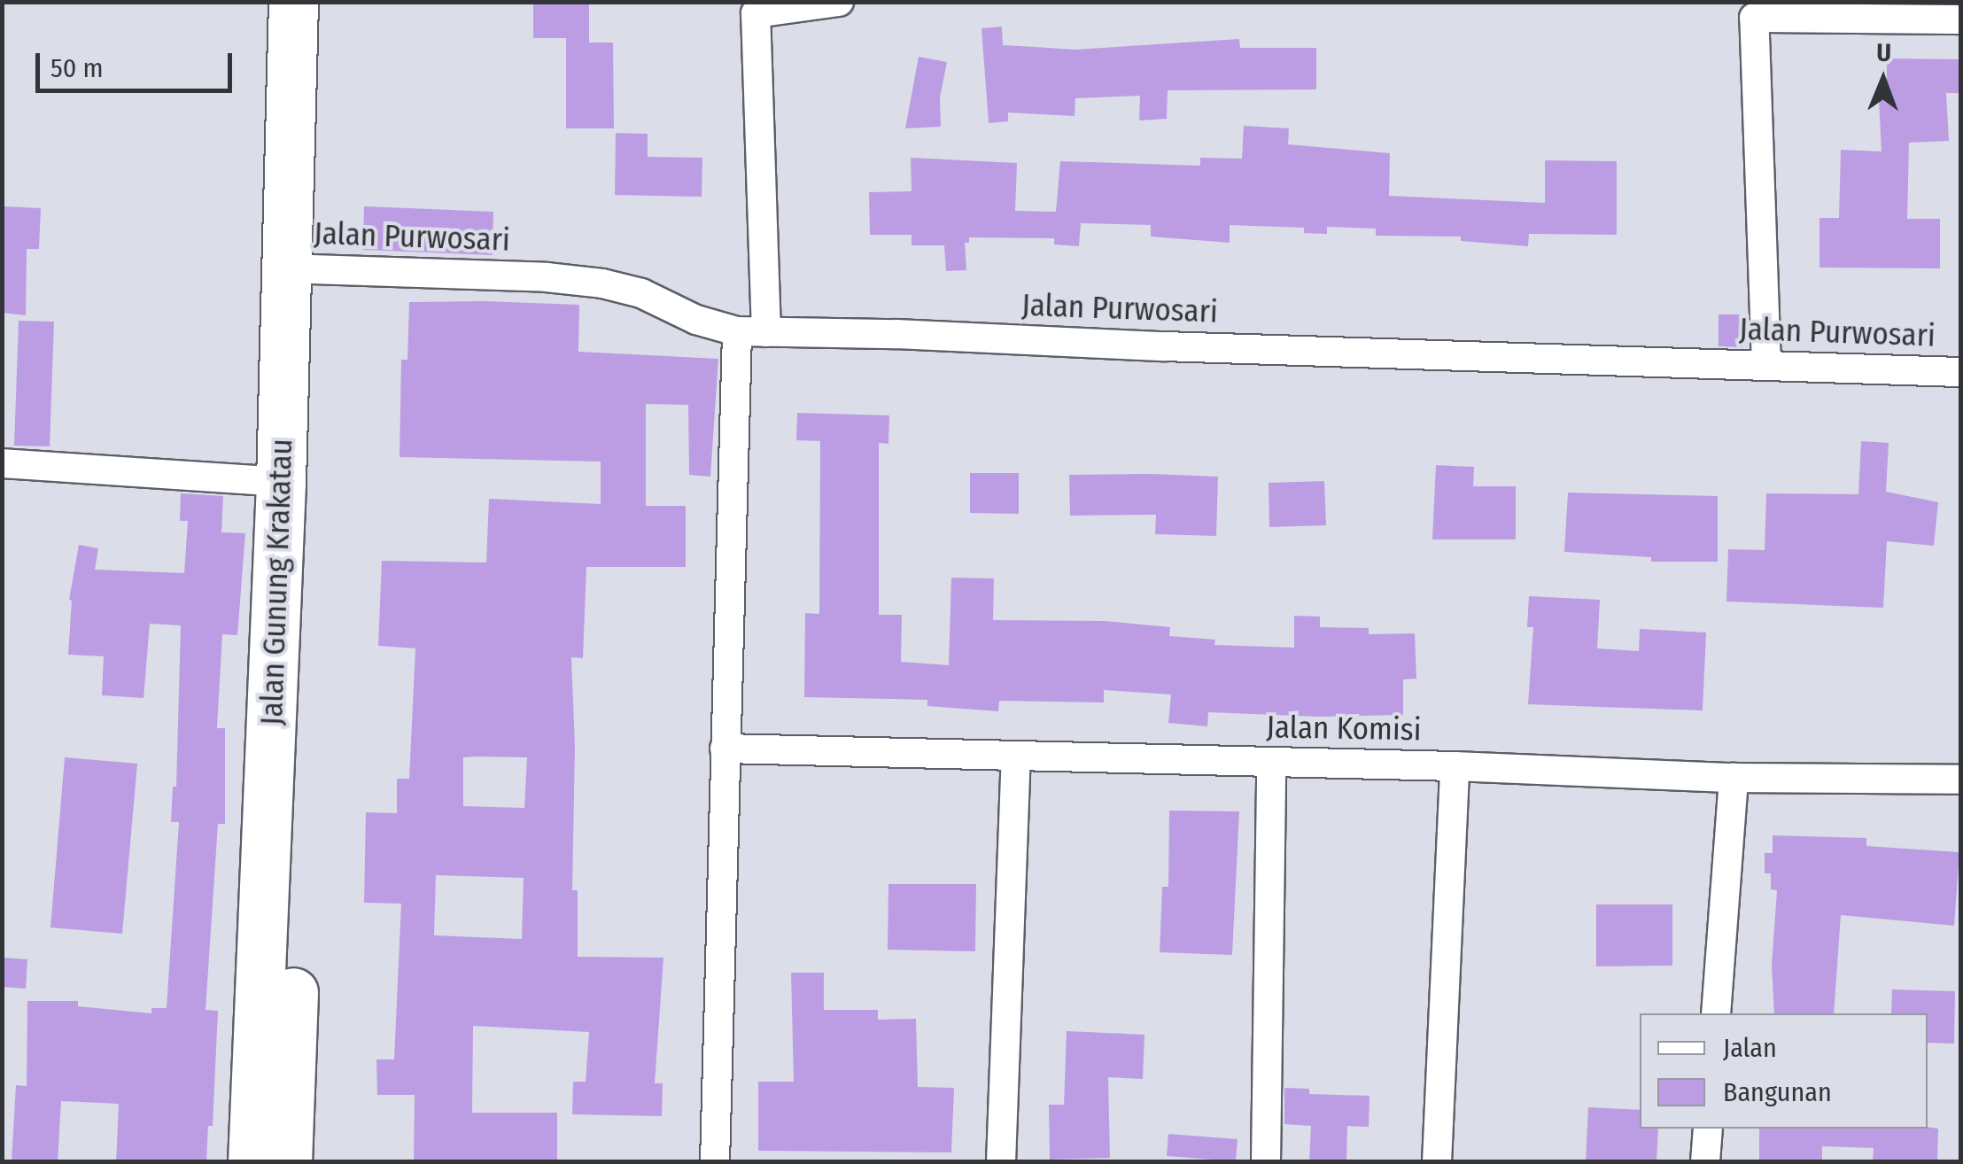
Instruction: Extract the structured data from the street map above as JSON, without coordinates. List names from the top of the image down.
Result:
{
  "streets": {
    "highway": ["Jalan Gunung Krakatau"],
    "street": ["Jalan Purwosari", "Jalan Komisi"]
  },
  "crossings": [
    ["Jalan Purwosari", "Jalan Gunung Krakatau"]
  ],
  "legend": ["Jalan", "Bangunan"],
  "scale_bar": "50 m",
  "north": "top"
}
